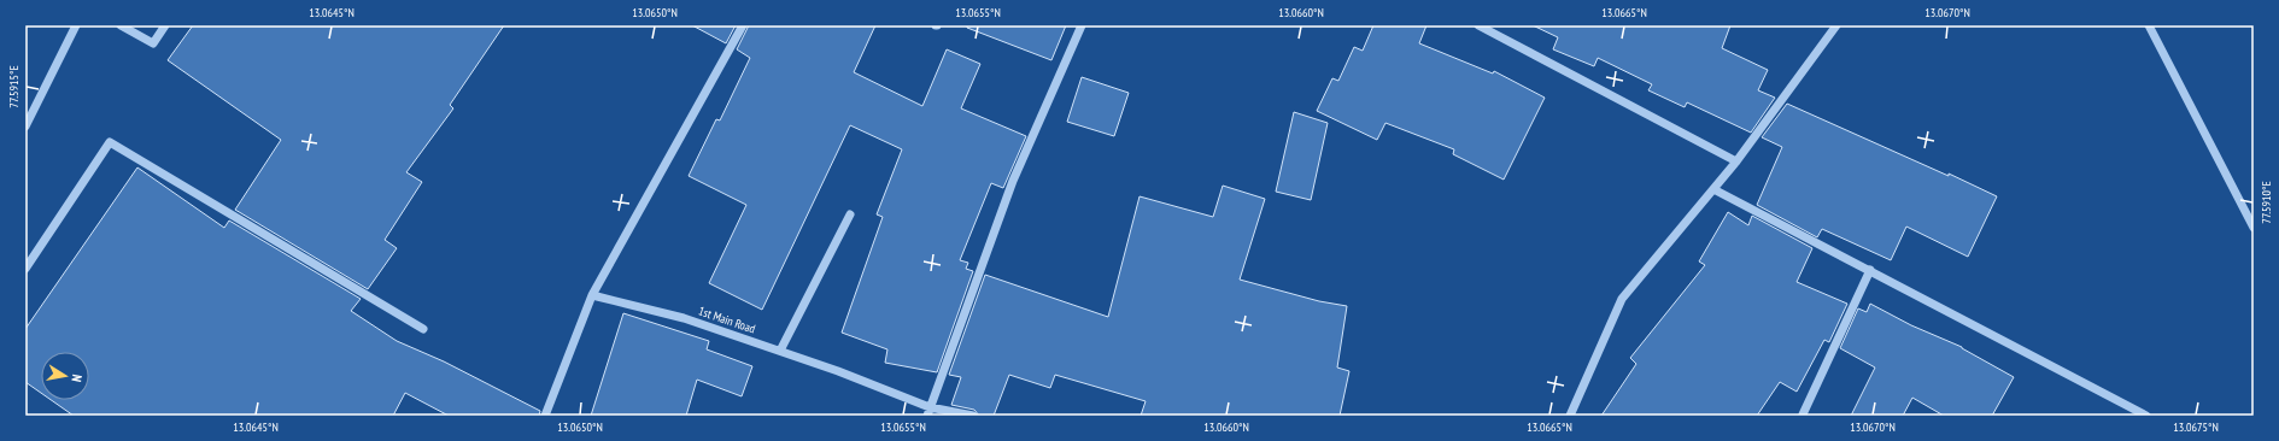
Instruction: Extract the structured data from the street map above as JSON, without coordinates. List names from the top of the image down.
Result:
{
  "streets": {
    "street": ["1st Main Road"]
  },
  "north": "right",
  "coordinates": [
    "13.0645°N",
    "13.0650°N",
    "13.0655°N",
    "13.0660°N",
    "13.0665°N",
    "13.0670°N",
    "77.5915°E",
    "77.5910°E",
    "13.0675°N"
  ]
}
